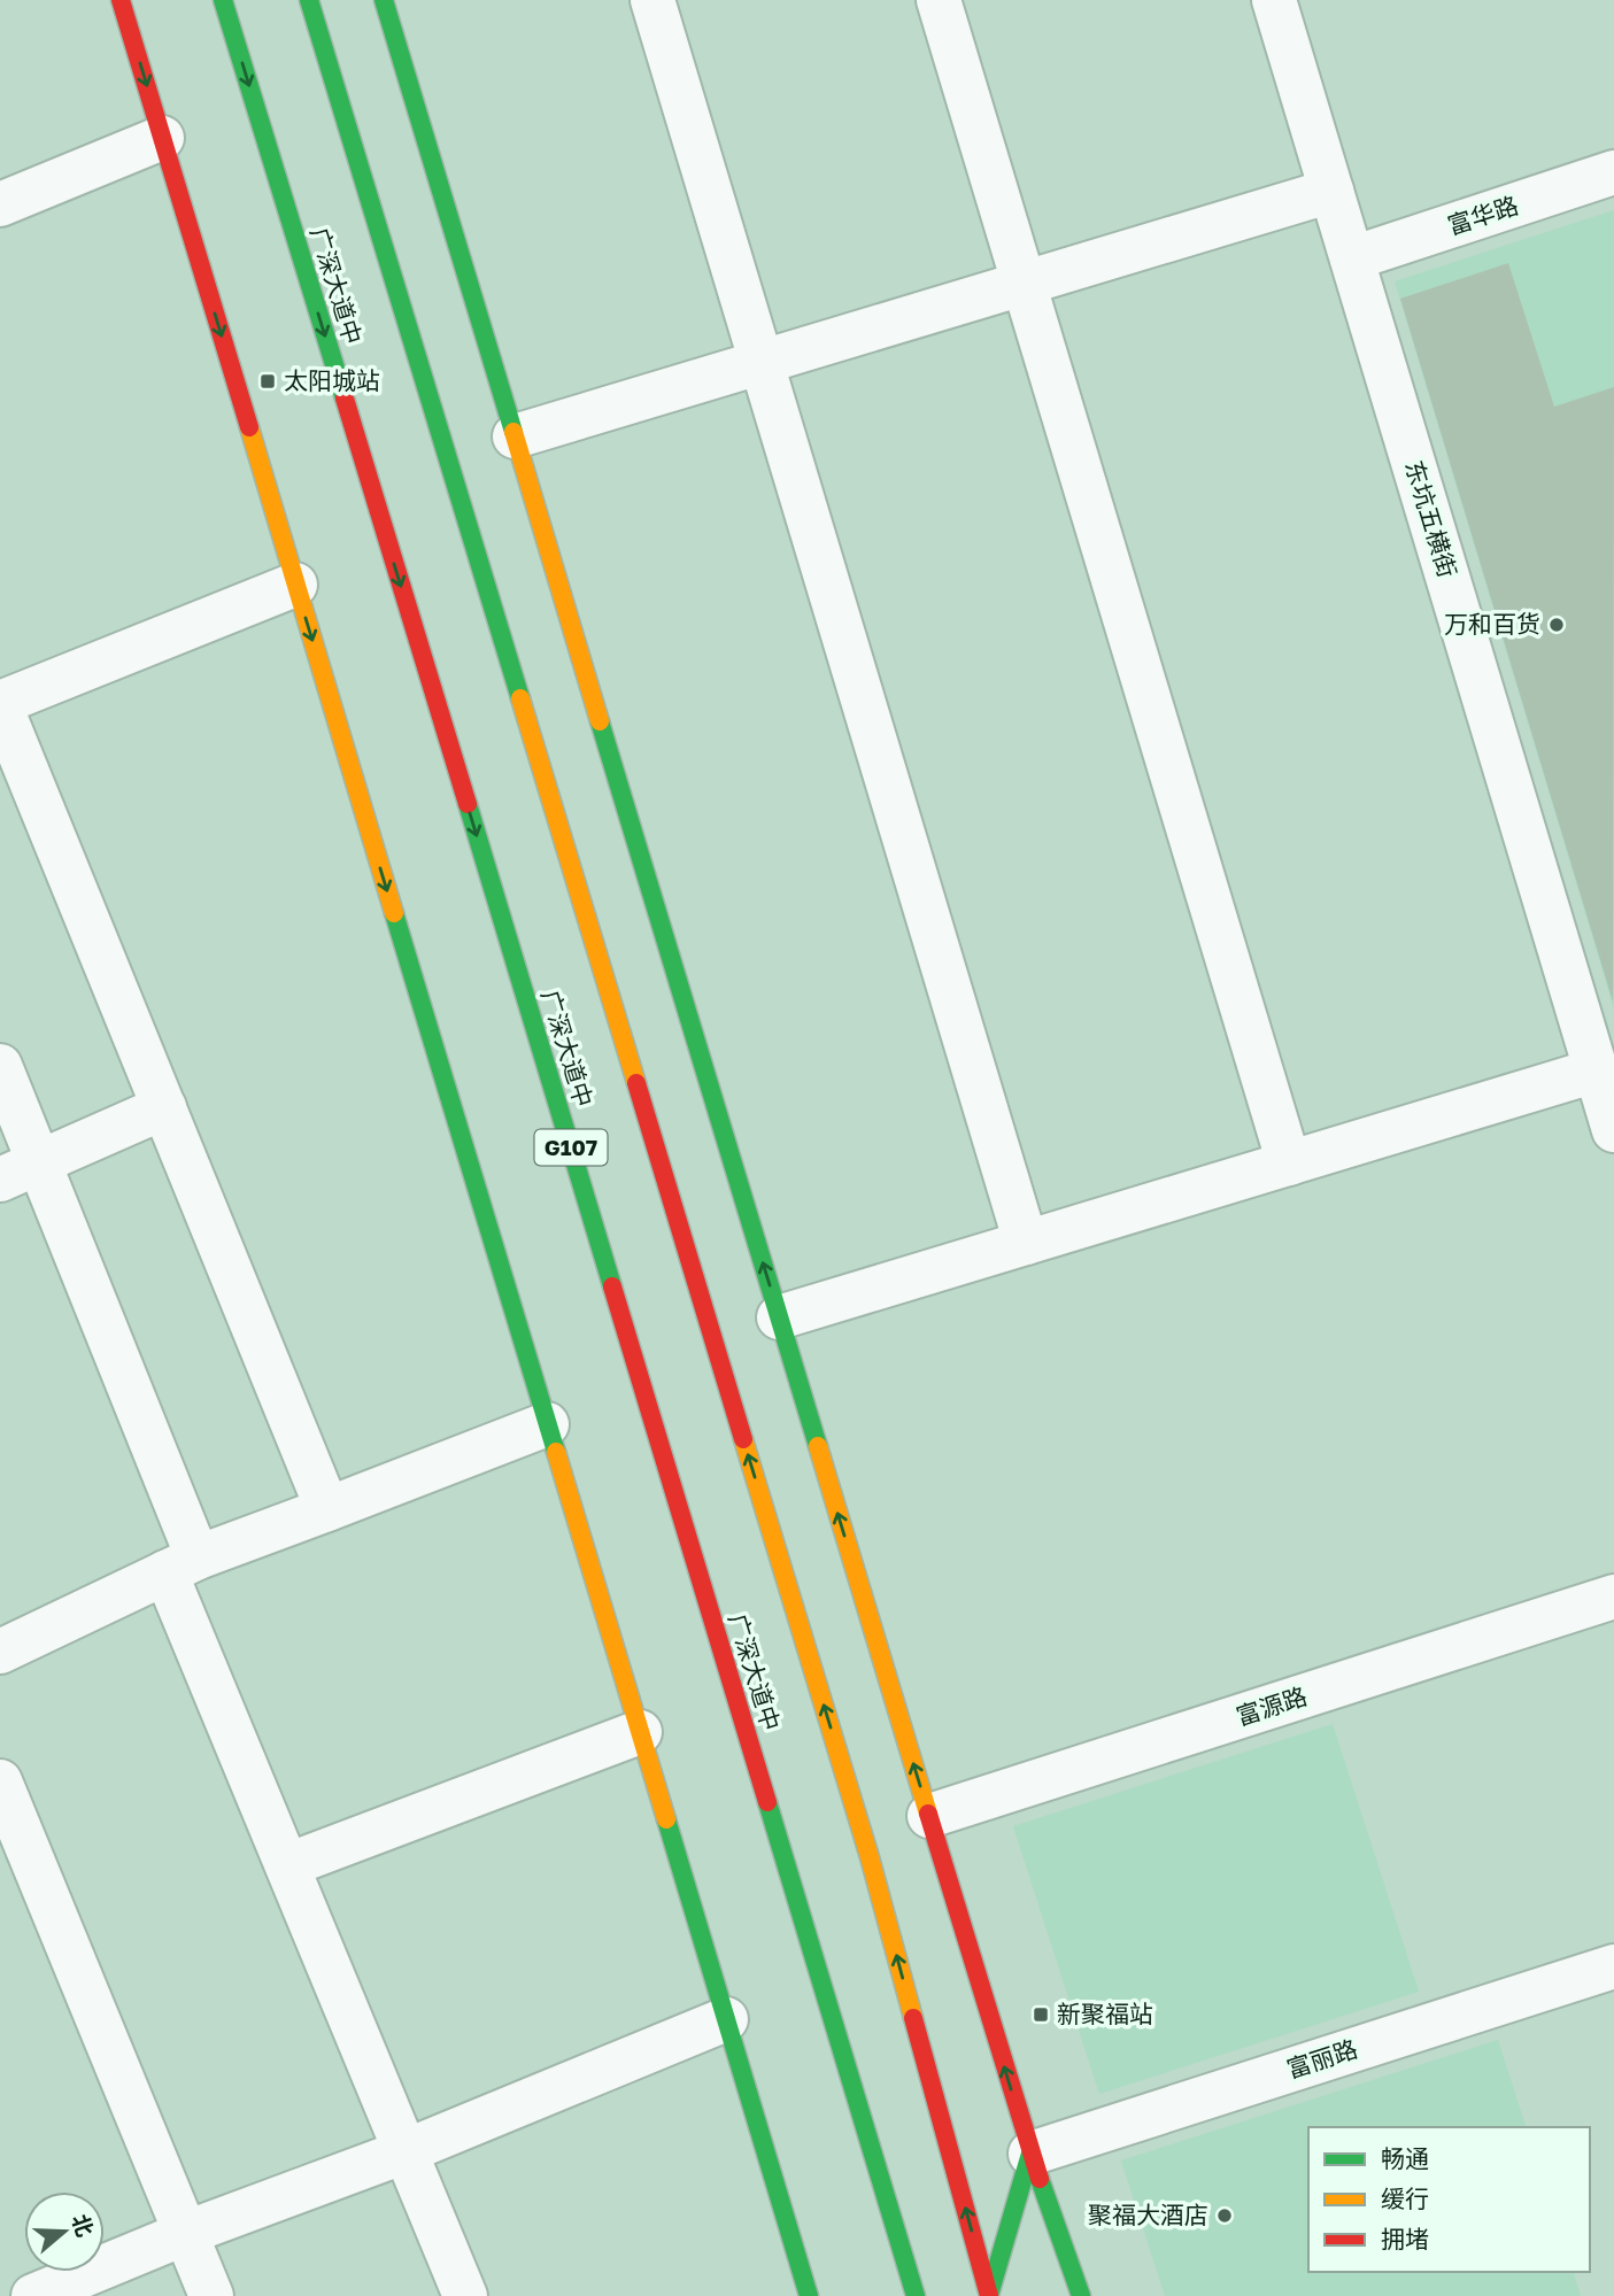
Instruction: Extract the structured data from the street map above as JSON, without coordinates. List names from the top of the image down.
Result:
{
  "streets": {
    "main road": ["广深大道中", "G107"],
    "street": [
      "富华路",
      "东坑五横街",
      "富源路",
      "富丽路"
    ]
  },
  "crossings": [
    ["富华路", "东坑五横街"]
  ],
  "places": {
    "transit": ["太阳城站", "新聚福站"],
    "other": ["万和百货", "聚福大酒店"]
  },
  "legend": ["畅通", "缓行", "拥堵"],
  "north": "right"
}
